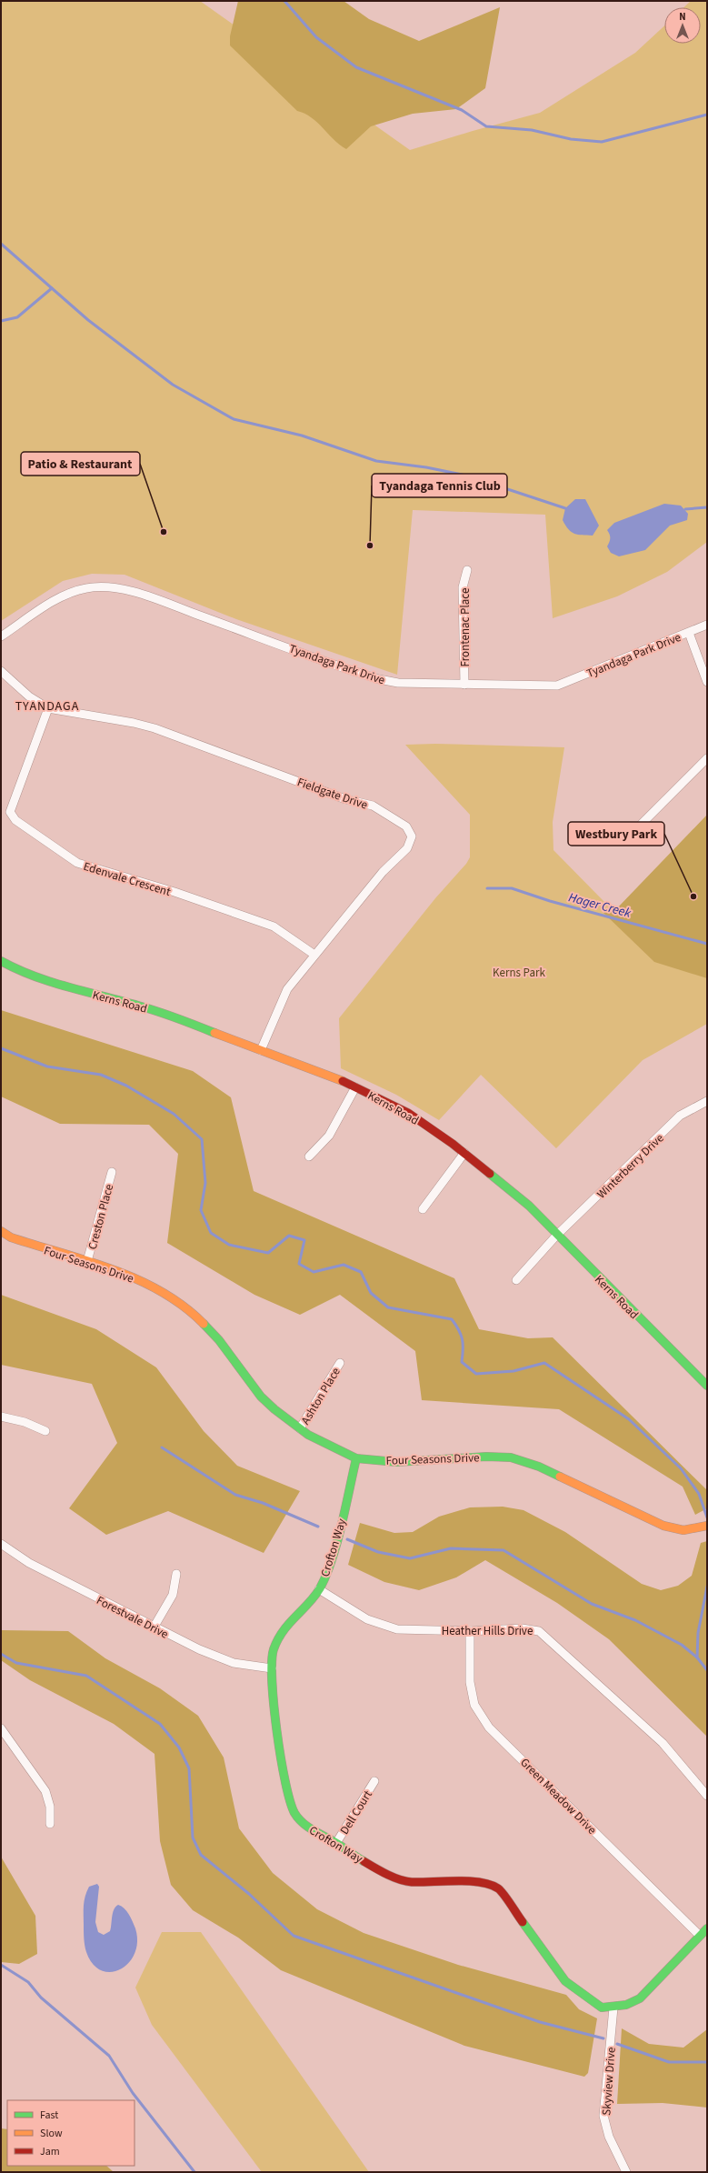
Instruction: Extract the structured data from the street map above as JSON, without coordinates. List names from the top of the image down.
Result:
{
  "streets": {
    "street": [
      "Frontenac Place",
      "Tyandaga Park Drive",
      "Fieldgate Drive",
      "Edenvale Crescent",
      "Kerns Road",
      "Winterberry Drive",
      "Creston Place",
      "Four Seasons Drive",
      "Ashton Place",
      "Crofton Way",
      "Forestvale Drive",
      "Heather Hills Drive",
      "Green Meadow Drive",
      "Dell Court",
      "Skyview Drive"
    ]
  },
  "crossings": [
    ["Frontenac Place", "Tyandaga Park Drive"],
    ["Fieldgate Drive", "Edenvale Crescent"],
    ["Fieldgate Drive", "Kerns Road"],
    ["Kerns Road", "Winterberry Drive"],
    ["Creston Place", "Four Seasons Drive"],
    ["Four Seasons Drive", "Ashton Place"],
    ["Four Seasons Drive", "Crofton Way"],
    ["Crofton Way", "Forestvale Drive"],
    ["Crofton Way", "Heather Hills Drive"],
    ["Crofton Way", "Dell Court"],
    ["Crofton Way", "Skyview Drive"],
    ["Heather Hills Drive", "Green Meadow Drive"]
  ],
  "districts": ["TYANDAGA"],
  "water": ["Hager Creek"],
  "parks": ["Kerns Park"],
  "places": ["Patio & Restaurant", "Tyandaga Tennis Club", "Westbury Park"],
  "legend": ["Fast", "Slow", "Jam"],
  "north": "top"
}
